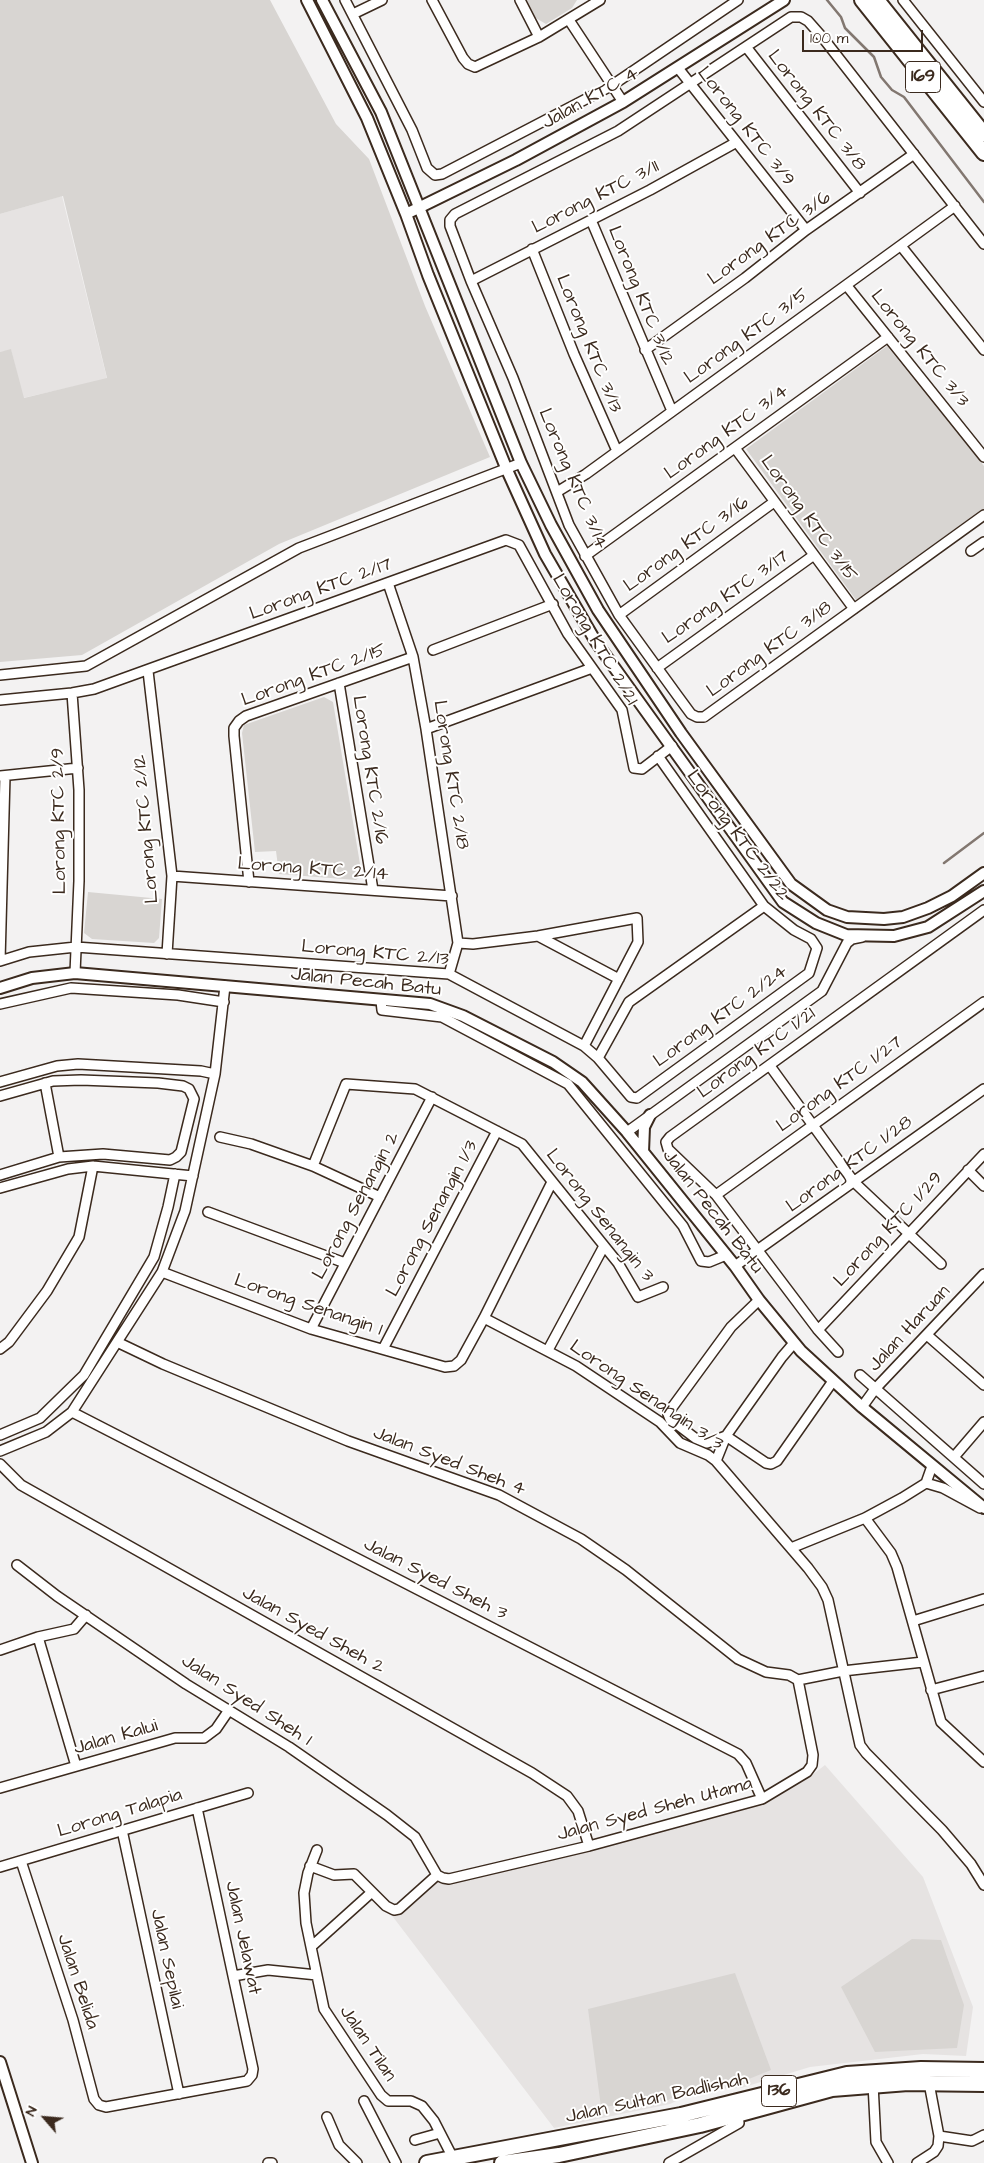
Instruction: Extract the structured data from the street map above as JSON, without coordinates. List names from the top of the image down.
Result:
{
  "streets": {
    "main road": ["169", "136", "Jalan Sultan Badlishah"],
    "street": [
      "Jalan KTC 4",
      "Lorong KTC 3/8",
      "Lorong KTC 3/9",
      "Lorong KTC 3/11",
      "Lorong KTC 3/6",
      "Lorong KTC 3/12",
      "Lorong KTC 3/5",
      "Lorong KTC 3/13",
      "Lorong KTC 3/3",
      "Lorong KTC 3/4",
      "Lorong KTC 3/14",
      "Lorong KTC 3/15",
      "Lorong KTC 3/16",
      "Lorong KTC 2/17",
      "Lorong KTC 3/17",
      "Lorong KTC 2/21",
      "Lorong KTC 3/18",
      "Lorong KTC 2/15",
      "Lorong KTC 2/16",
      "Lorong KTC 2/18",
      "Lorong KTC 2/9",
      "Lorong KTC 2/12",
      "Lorong KTC 2/22",
      "Lorong KTC 2/14",
      "Lorong KTC 2/13",
      "Jalan Pecah Batu",
      "Lorong KTC 2/24",
      "Lorong KTC 1/21",
      "Lorong KTC 1/27",
      "Lorong KTC 1/28",
      "Lorong Senangin 2",
      "Lorong Senangin 3",
      "Lorong Senangin 1/3",
      "Lorong KTC 1/29",
      "Lorong Senangin 1",
      "Jalan Haruan",
      "Lorong Senangin 3/3",
      "Jalan Syed Sheh 4",
      "Jalan Syed Sheh 3",
      "Jalan Syed Sheh 2",
      "Jalan Syed Sheh 1",
      "Jalan Kalui",
      "Jalan Syed Sheh Utama",
      "Lorong Talapia",
      "Jalan Jelawat",
      "Jalan Sepilai",
      "Jalan Belida",
      "Jalan Tilan"
    ]
  },
  "crossings": [
    ["Jalan KTC 4", "Lorong KTC 3/9"],
    ["Lorong KTC 3/8", "Lorong KTC 3/6"],
    ["Lorong KTC 3/9", "Lorong KTC 3/11"],
    ["Lorong KTC 3/9", "Lorong KTC 3/6"],
    ["Lorong KTC 3/9", "Lorong KTC 3/14"],
    ["Lorong KTC 3/11", "Lorong KTC 3/12"],
    ["Lorong KTC 3/11", "Lorong KTC 3/13"],
    ["Lorong KTC 3/11", "Lorong KTC 3/14"],
    ["Lorong KTC 3/6", "Lorong KTC 3/12"],
    ["Lorong KTC 3/12", "Lorong KTC 3/5"],
    ["Lorong KTC 3/5", "Lorong KTC 3/13"],
    ["Lorong KTC 3/5", "Lorong KTC 3/3"],
    ["Lorong KTC 3/5", "Lorong KTC 3/14"],
    ["Lorong KTC 3/3", "Lorong KTC 3/4"],
    ["Lorong KTC 3/4", "Lorong KTC 3/14"],
    ["Lorong KTC 3/4", "Lorong KTC 3/15"],
    ["Lorong KTC 3/14", "Lorong KTC 3/16"],
    ["Lorong KTC 3/14", "Lorong KTC 3/17"],
    ["Lorong KTC 3/14", "Lorong KTC 3/18"],
    ["Lorong KTC 3/15", "Lorong KTC 3/16"],
    ["Lorong KTC 3/15", "Lorong KTC 3/17"],
    ["Lorong KTC 3/15", "Lorong KTC 3/18"],
    ["Lorong KTC 2/17", "Lorong KTC 2/21"],
    ["Lorong KTC 2/17", "Lorong KTC 2/18"],
    ["Lorong KTC 2/17", "Lorong KTC 2/9"],
    ["Lorong KTC 2/17", "Lorong KTC 2/12"],
    ["Lorong KTC 2/21", "Lorong KTC 2/22"],
    ["Lorong KTC 2/15", "Lorong KTC 2/16"],
    ["Lorong KTC 2/15", "Lorong KTC 2/18"],
    ["Lorong KTC 2/15", "Lorong KTC 2/14"],
    ["Lorong KTC 2/16", "Lorong KTC 2/14"],
    ["Lorong KTC 2/18", "Lorong KTC 2/14"],
    ["Lorong KTC 2/18", "Lorong KTC 2/13"],
    ["Lorong KTC 2/9", "Jalan Pecah Batu"],
    ["Lorong KTC 2/12", "Lorong KTC 2/14"],
    ["Lorong KTC 2/12", "Lorong KTC 2/13"],
    ["Lorong KTC 2/22", "Lorong KTC 2/24"],
    ["Lorong KTC 2/13", "Lorong KTC 2/24"],
    ["Jalan Pecah Batu", "Lorong KTC 1/28"],
    ["Jalan Pecah Batu", "Jalan Haruan"],
    ["Lorong KTC 1/21", "Lorong KTC 1/27"],
    ["Lorong KTC 1/21", "Lorong KTC 1/28"],
    ["Lorong KTC 1/21", "Lorong KTC 1/29"],
    ["Lorong Senangin 2", "Lorong Senangin 3"],
    ["Lorong Senangin 2", "Lorong Senangin 1"],
    ["Lorong Senangin 3", "Lorong Senangin 1/3"],
    ["Lorong Senangin 1/3", "Lorong Senangin 1"],
    ["Lorong Senangin 1", "Lorong Senangin 3/3"],
    ["Jalan Syed Sheh 4", "Jalan Syed Sheh Utama"],
    ["Jalan Syed Sheh 3", "Jalan Syed Sheh Utama"],
    ["Jalan Syed Sheh 2", "Jalan Syed Sheh Utama"],
    ["Jalan Syed Sheh 1", "Jalan Kalui"],
    ["Jalan Syed Sheh 1", "Jalan Syed Sheh Utama"],
    ["Lorong Talapia", "Jalan Jelawat"],
    ["Lorong Talapia", "Jalan Sepilai"],
    ["Lorong Talapia", "Jalan Belida"],
    ["Jalan Jelawat", "Jalan Sepilai"],
    ["Jalan Jelawat", "Jalan Belida"],
    ["Jalan Sepilai", "Jalan Belida"],
    ["Jalan Tilan", "Jalan Sultan Badlishah"]
  ],
  "scale_bar": "100 m",
  "north": "top left"
}
